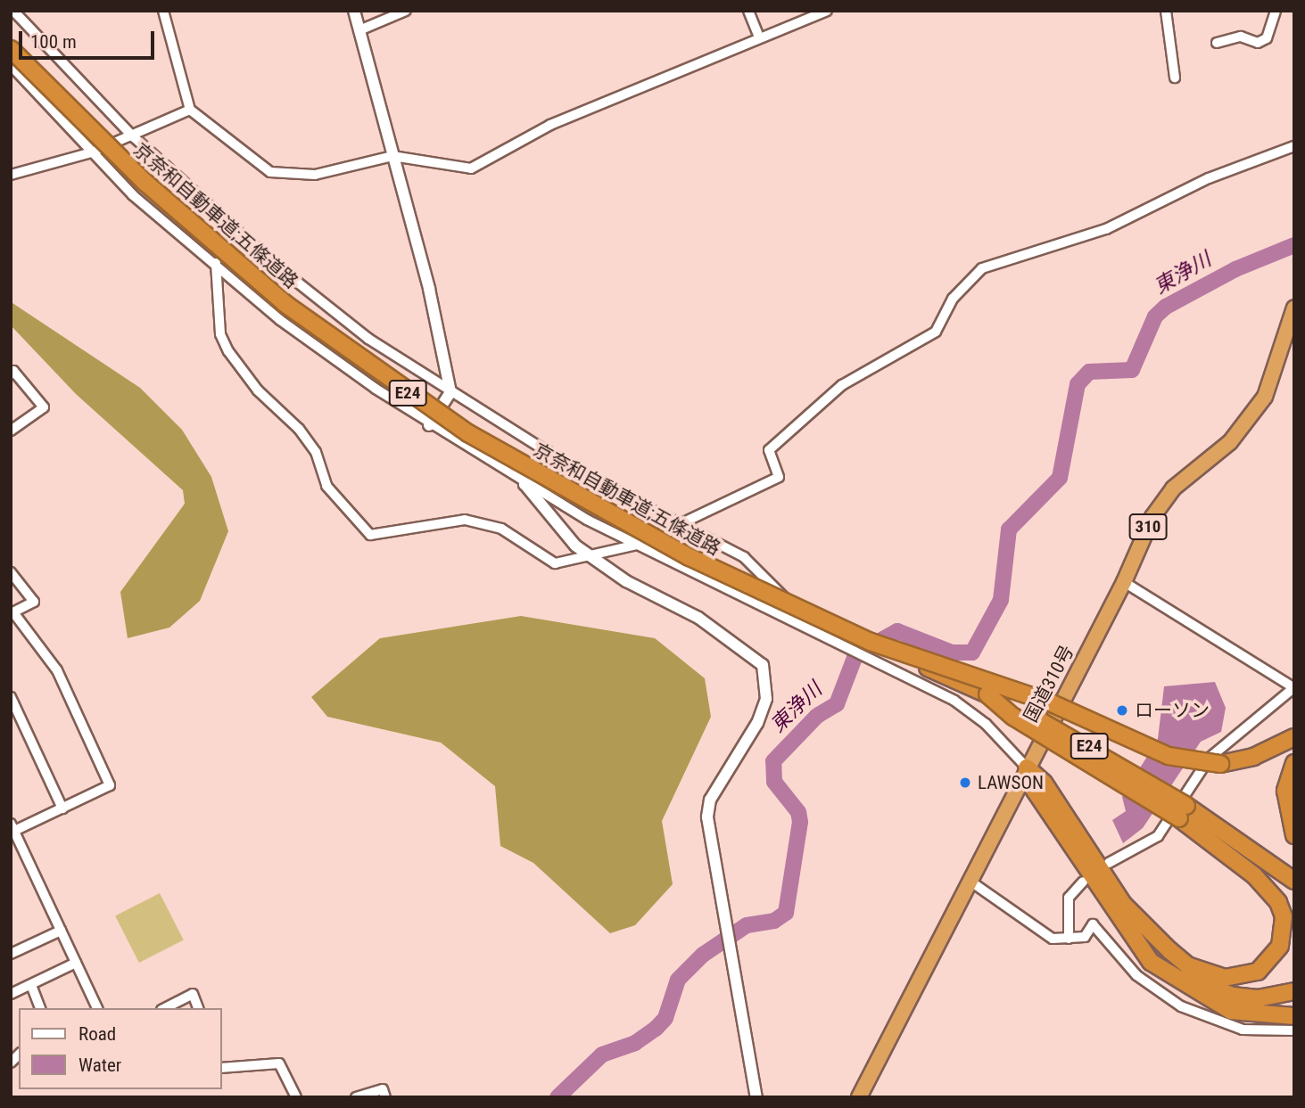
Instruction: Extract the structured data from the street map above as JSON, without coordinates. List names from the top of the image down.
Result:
{
  "streets": {
    "highway": [
      "京奈和自動車道;五條道路",
      "E24",
      "310",
      "国道310号"
    ]
  },
  "water": ["東浄川"],
  "places": ["ローソン", "LAWSON"],
  "legend": ["Road", "Water"],
  "scale_bar": "100 m"
}
